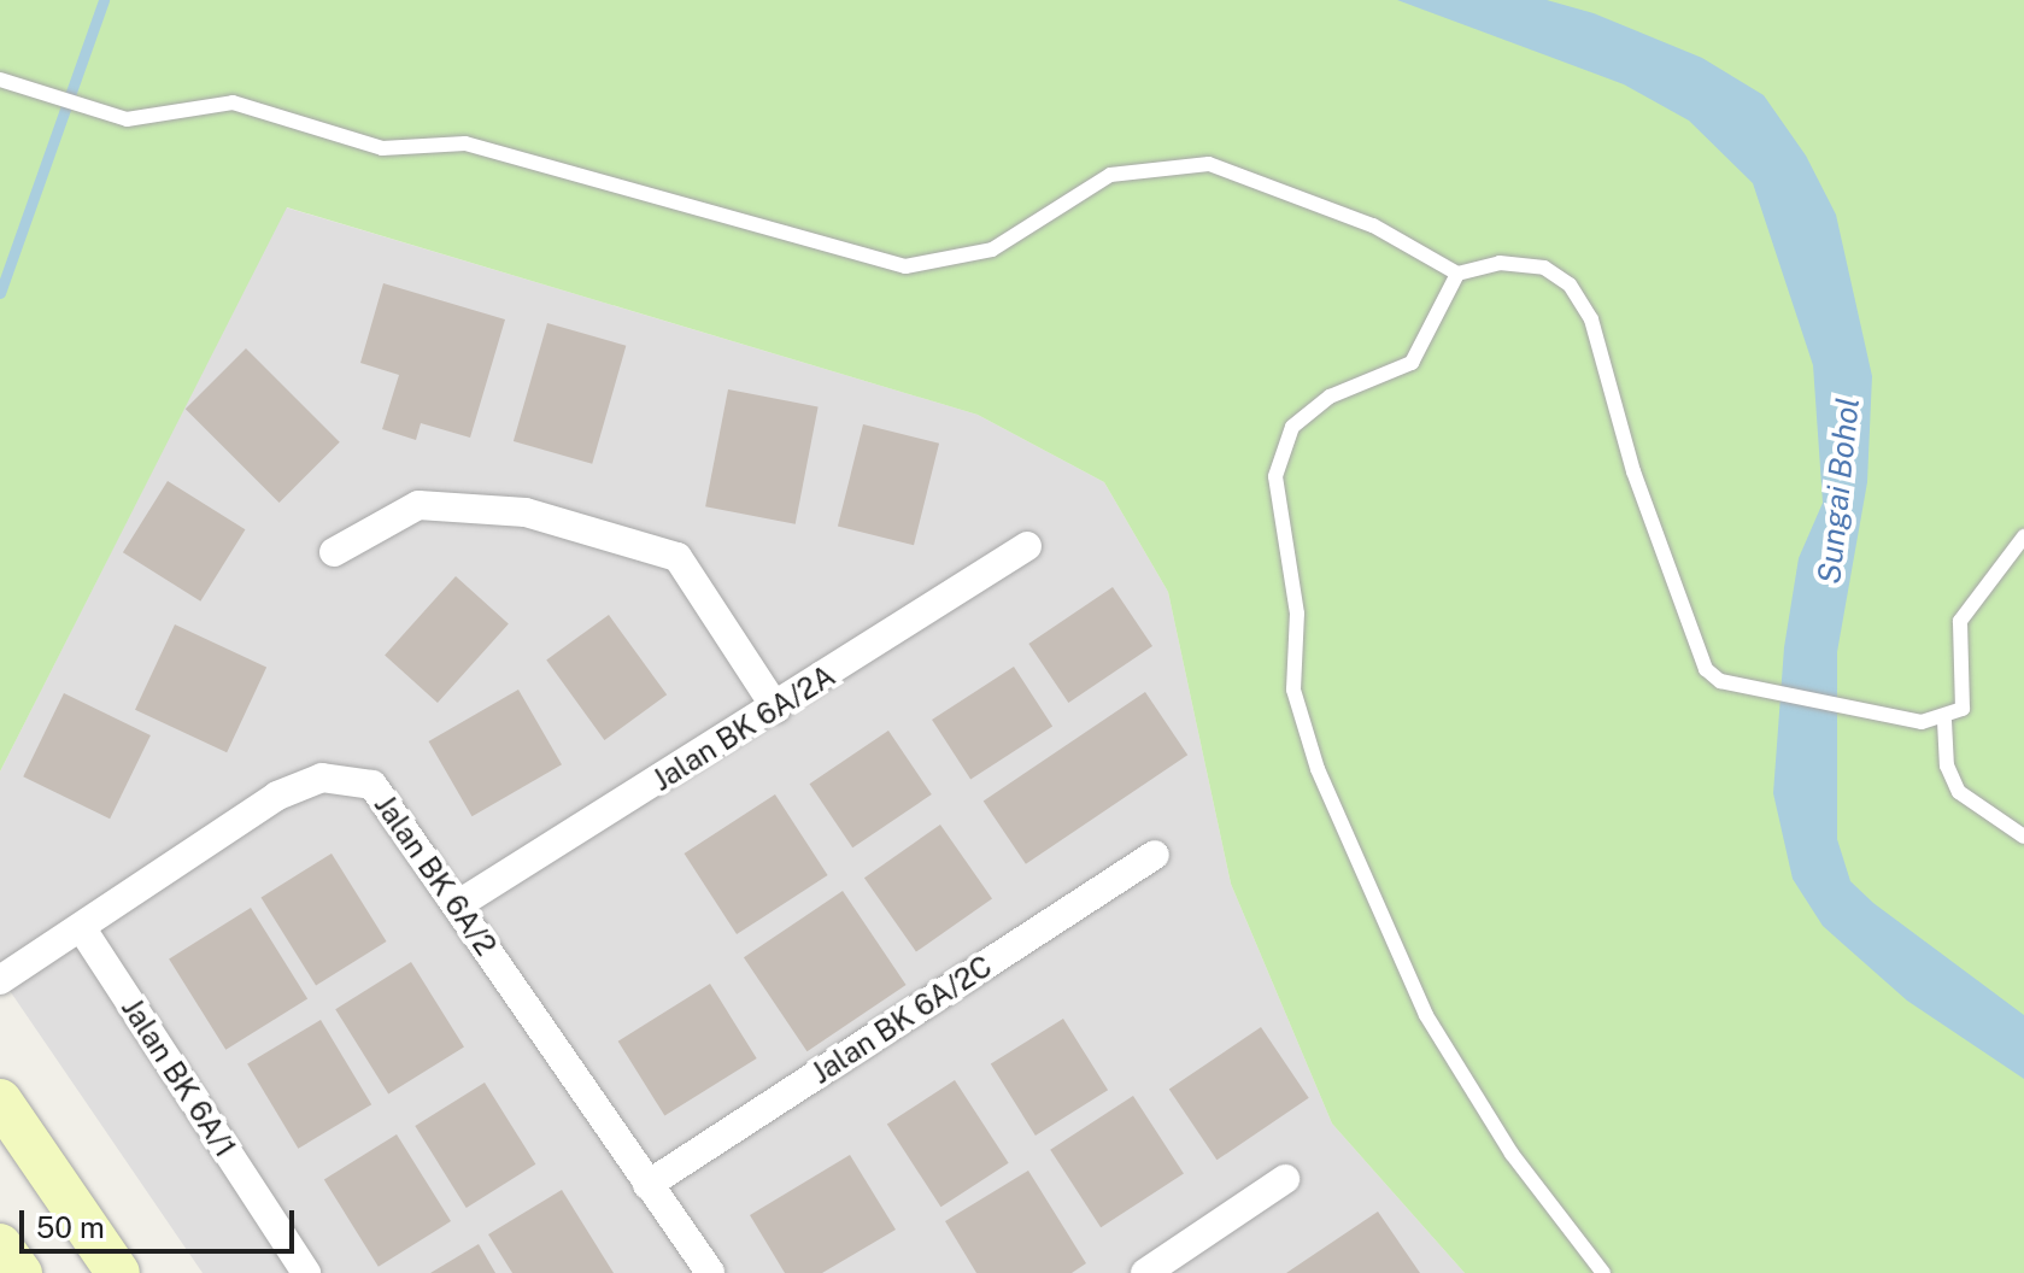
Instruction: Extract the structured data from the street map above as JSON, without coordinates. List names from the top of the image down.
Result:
{
  "streets": {
    "street": [
      "Jalan BK 6A/2A",
      "Jalan BK 6A/2",
      "Jalan BK 6A/2C",
      "Jalan BK 6A/1"
    ]
  },
  "crossings": [
    ["Jalan BK 6A/2A", "Jalan BK 6A/2"],
    ["Jalan BK 6A/2", "Jalan BK 6A/2C"],
    ["Jalan BK 6A/2", "Jalan BK 6A/1"]
  ],
  "water": ["Sungai Bohol"],
  "scale_bar": "50 m"
}
